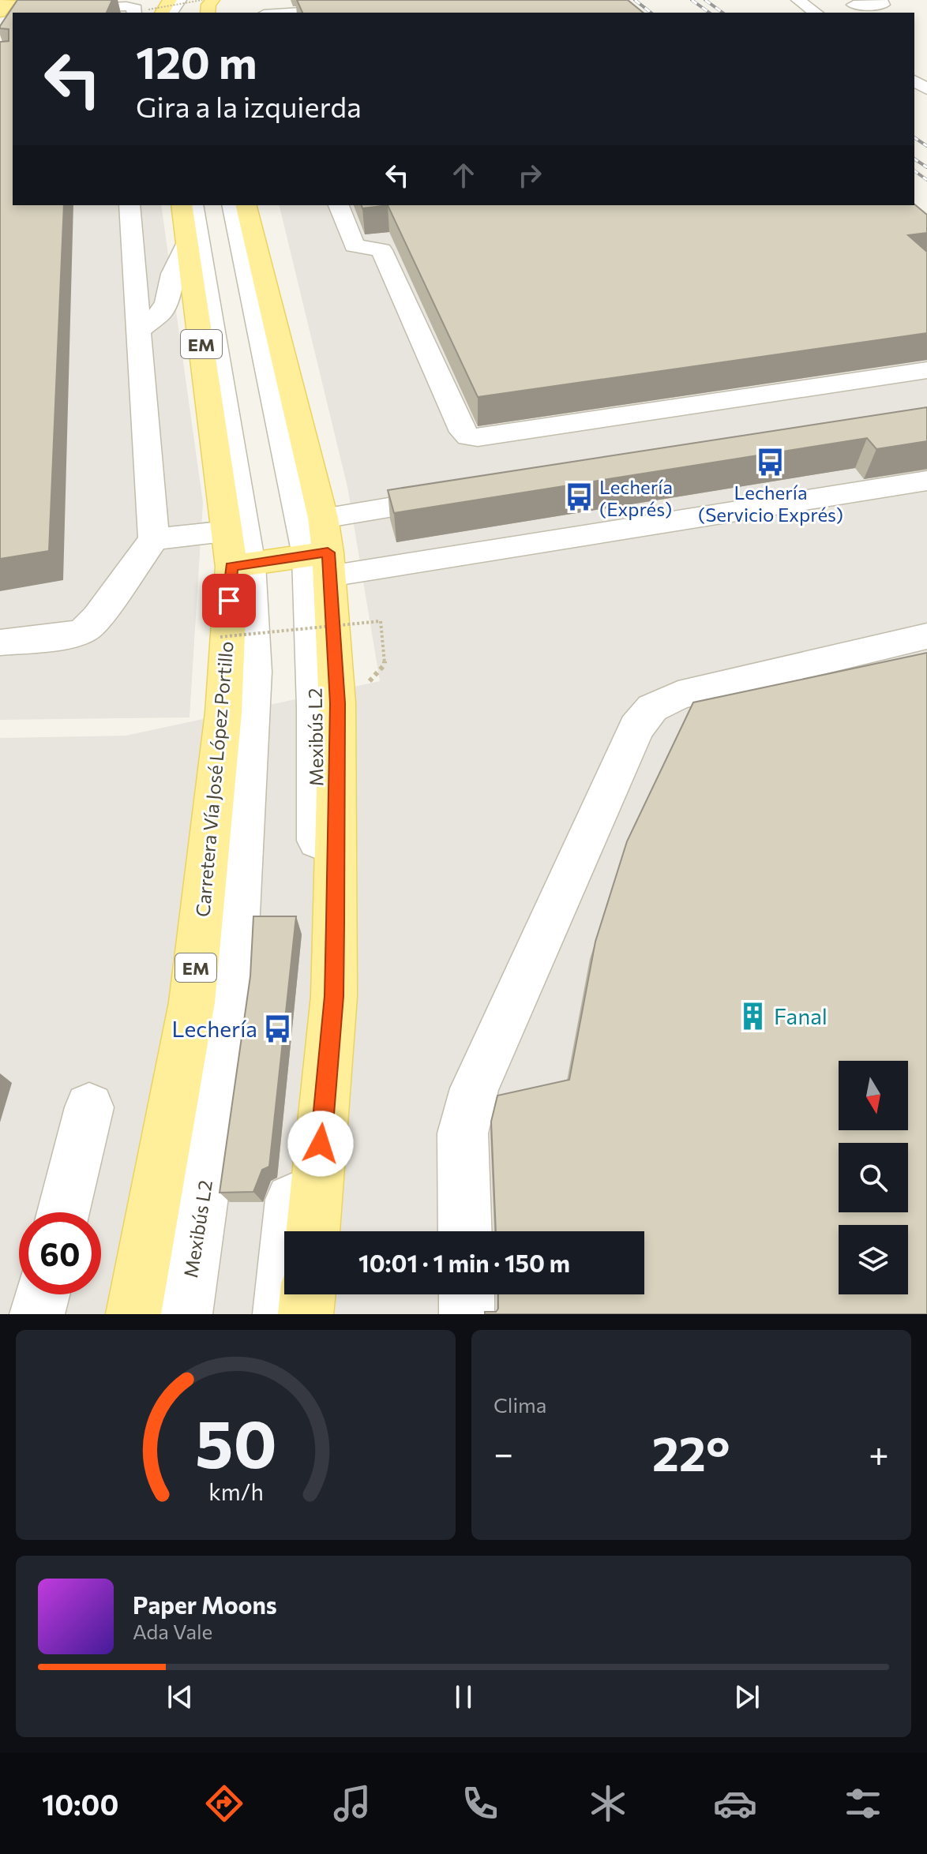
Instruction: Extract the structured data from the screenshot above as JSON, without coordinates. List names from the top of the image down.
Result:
{
  "streets": {
    "main road": ["EM", "Carretera Vía José López Portillo"],
    "street": ["Mexibús L2"]
  },
  "crossings": [
    ["Mexibús L2", "Carretera Vía José López Portillo"]
  ],
  "places": {
    "bus stop": ["Lechería (Servicio Exprés)", "Lechería (Exprés)", "Lechería"],
    "building": ["Fanal"]
  },
  "north": "bottom",
  "page": {
    "turn": ["120 m", "Gira a la izquierda"],
    "limit": "60",
    "trip": "10:01 · 1 min · 150 m",
    "tile": "Clima",
    "heat": ["−", "22°", "+"],
    "song": ["Paper Moons", "Ada Vale"],
    "tabs": "10:00",
    "gauge": ["50", "km/h"]
  }
}
